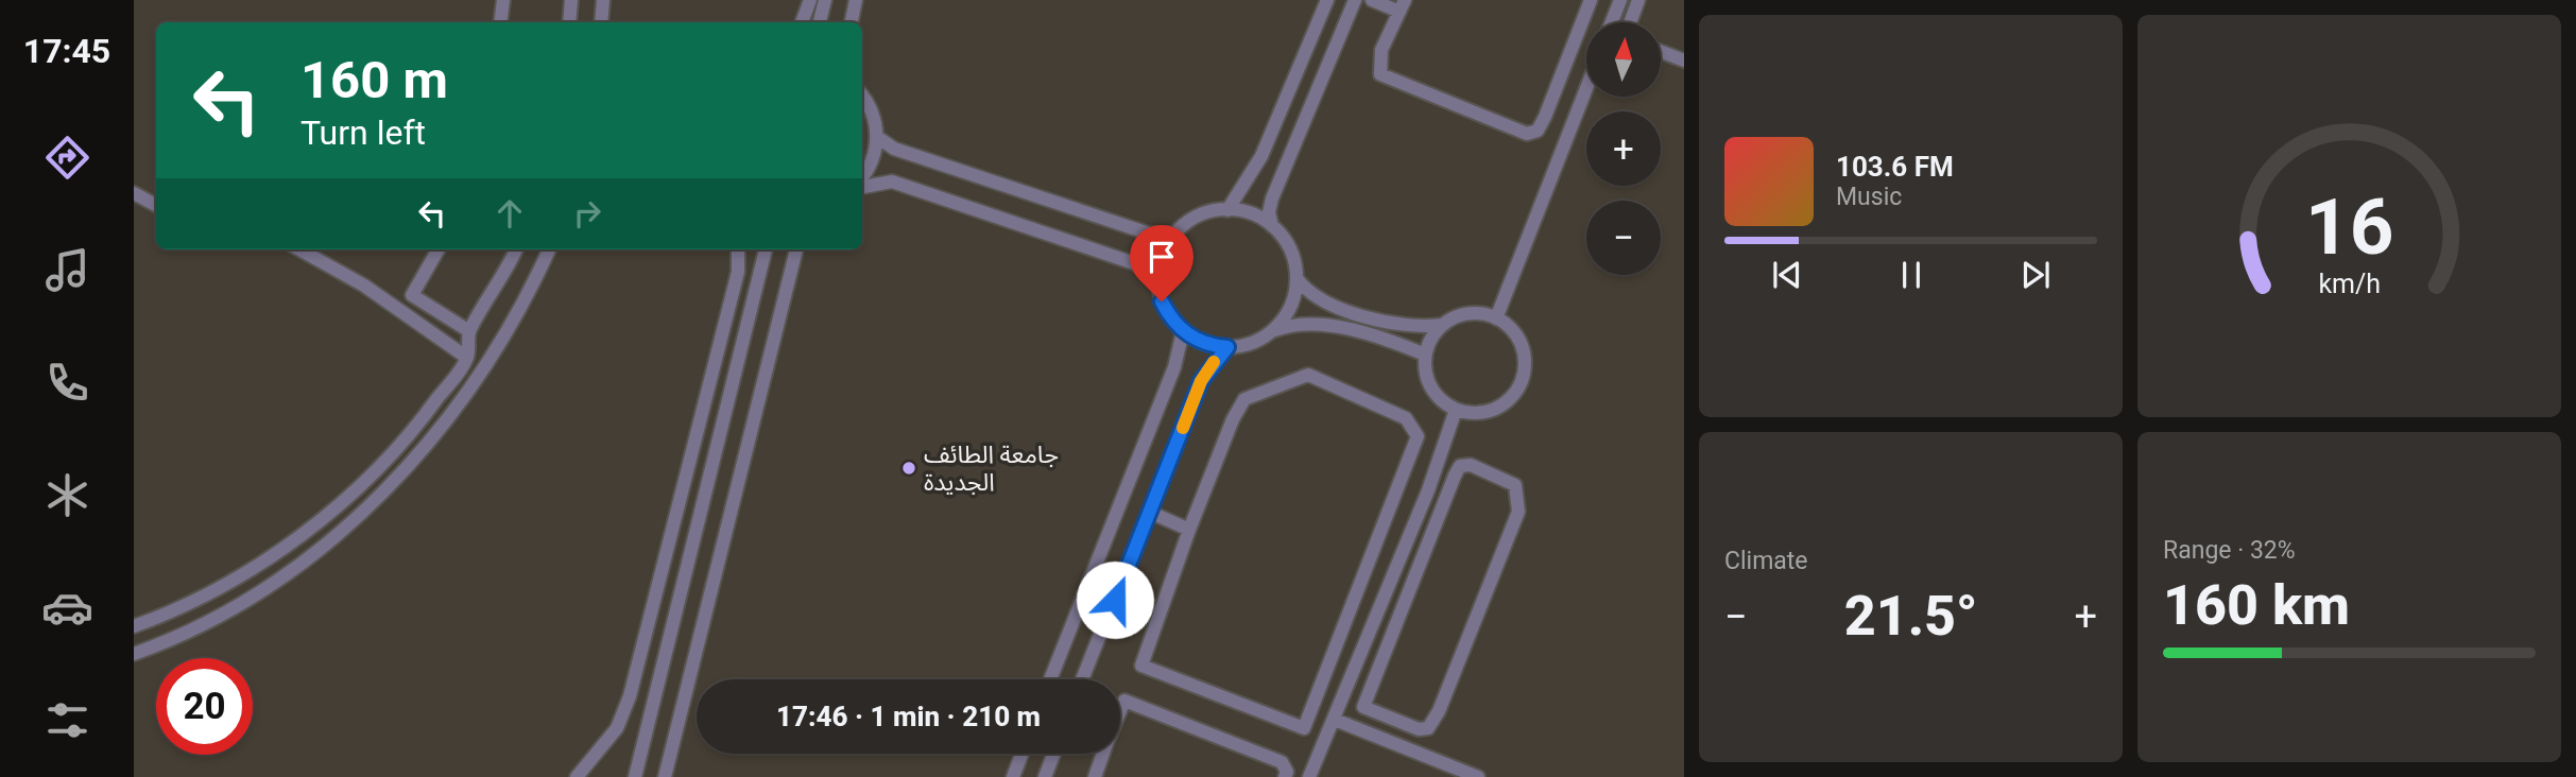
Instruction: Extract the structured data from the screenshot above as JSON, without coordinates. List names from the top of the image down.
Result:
{
  "places": ["جامعة الطائف الجديدة"],
  "north": "top",
  "page": {
    "tabs": "17:45",
    "map_buttons": ["+", "−"],
    "turn": ["160 m", "Turn left"],
    "song": ["103.6 FM", "Music"],
    "tile": [
      "Climate",
      ["Range · 32%", "160 km"]
    ],
    "heat": ["−", "21.5°", "+"],
    "limit": "20",
    "trip": "17:46 · 1 min · 210 m",
    "gauge": ["16", "km/h"]
  }
}
